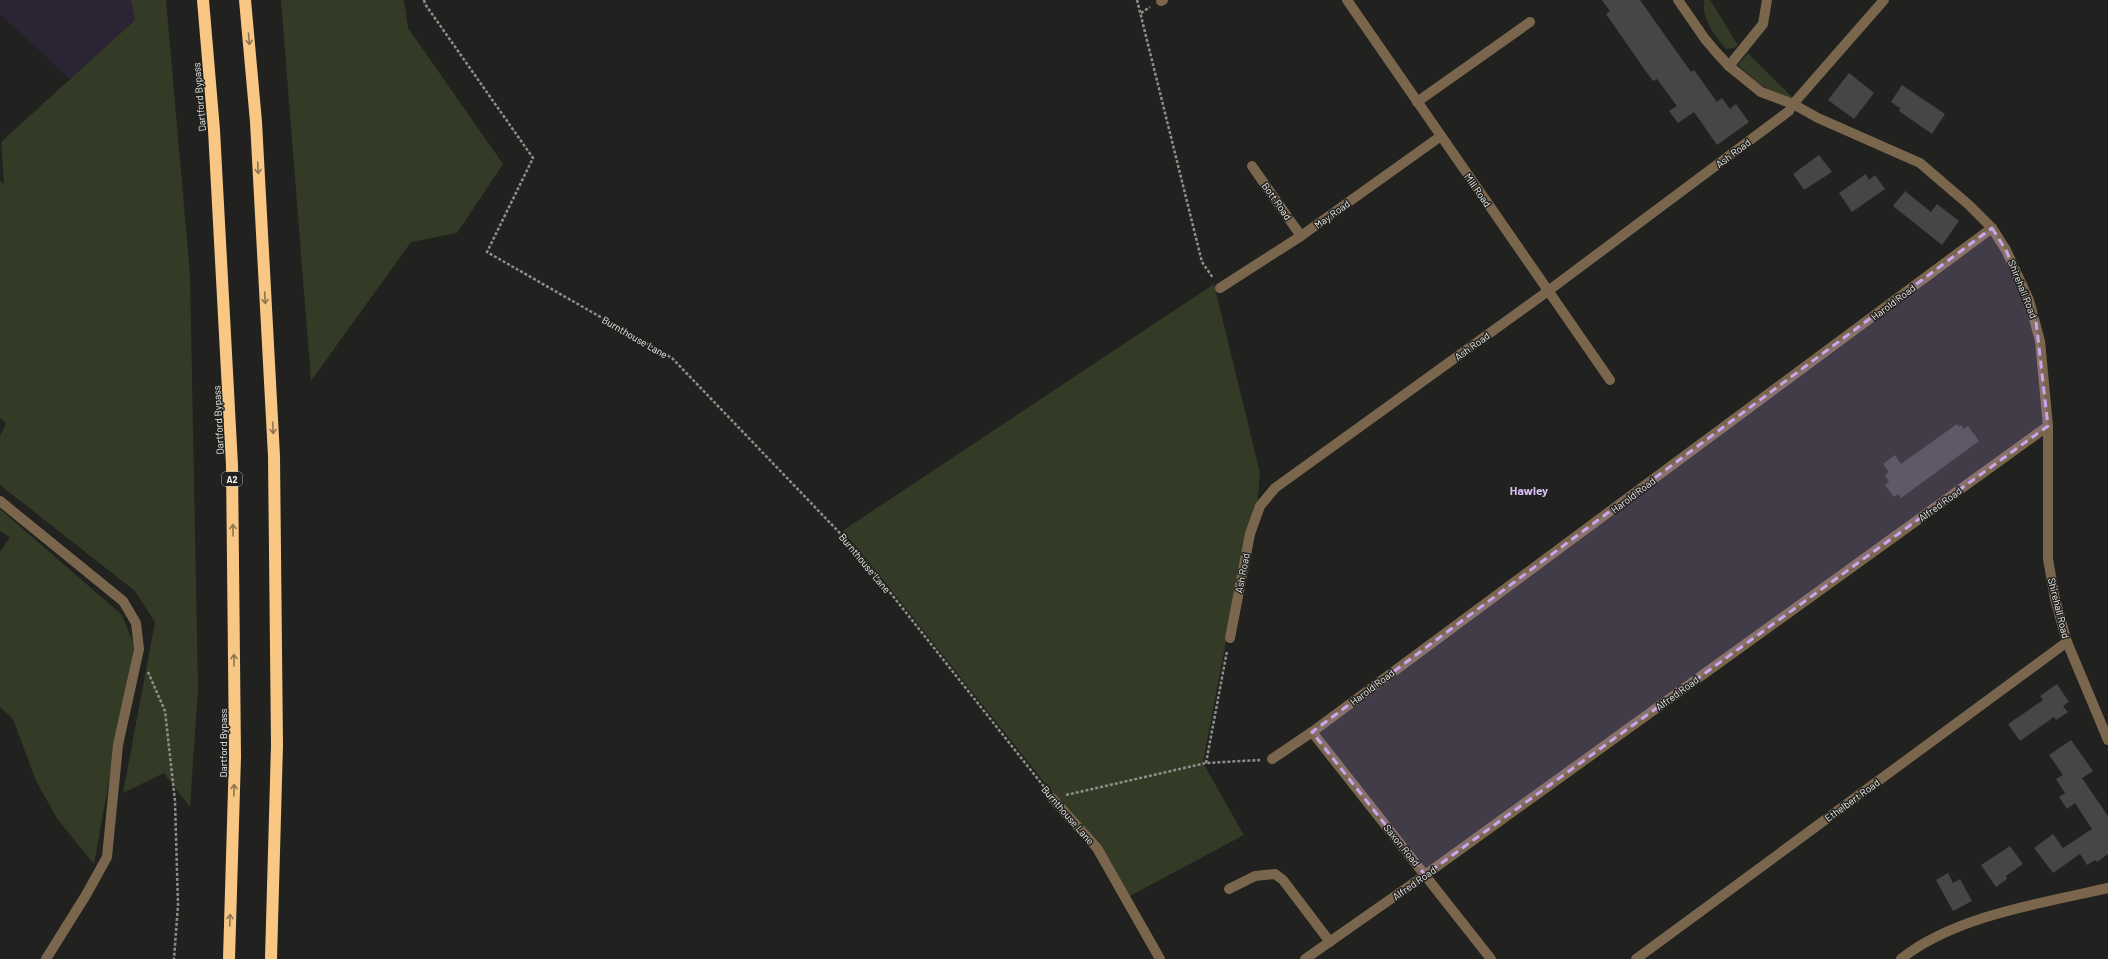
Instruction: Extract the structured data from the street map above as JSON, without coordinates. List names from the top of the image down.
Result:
{
  "streets": {
    "highway": ["Dartford Bypass", "A2"],
    "street": [
      "Ash Road",
      "Mill Road",
      "Bott Road",
      "May Road",
      "Shirehall Road",
      "Harold Road",
      "Burnthouse Lane",
      "Alfred Road",
      "Ethelbert Road",
      "Saxon Road"
    ]
  },
  "crossings": [
    ["Ash Road", "Mill Road"],
    ["Ash Road", "Shirehall Road"],
    ["Mill Road", "May Road"],
    ["Bott Road", "May Road"],
    ["Shirehall Road", "Harold Road"],
    ["Shirehall Road", "Alfred Road"],
    ["Shirehall Road", "Ethelbert Road"],
    ["Harold Road", "Saxon Road"],
    ["Alfred Road", "Saxon Road"]
  ],
  "districts": ["Hawley"]
}
